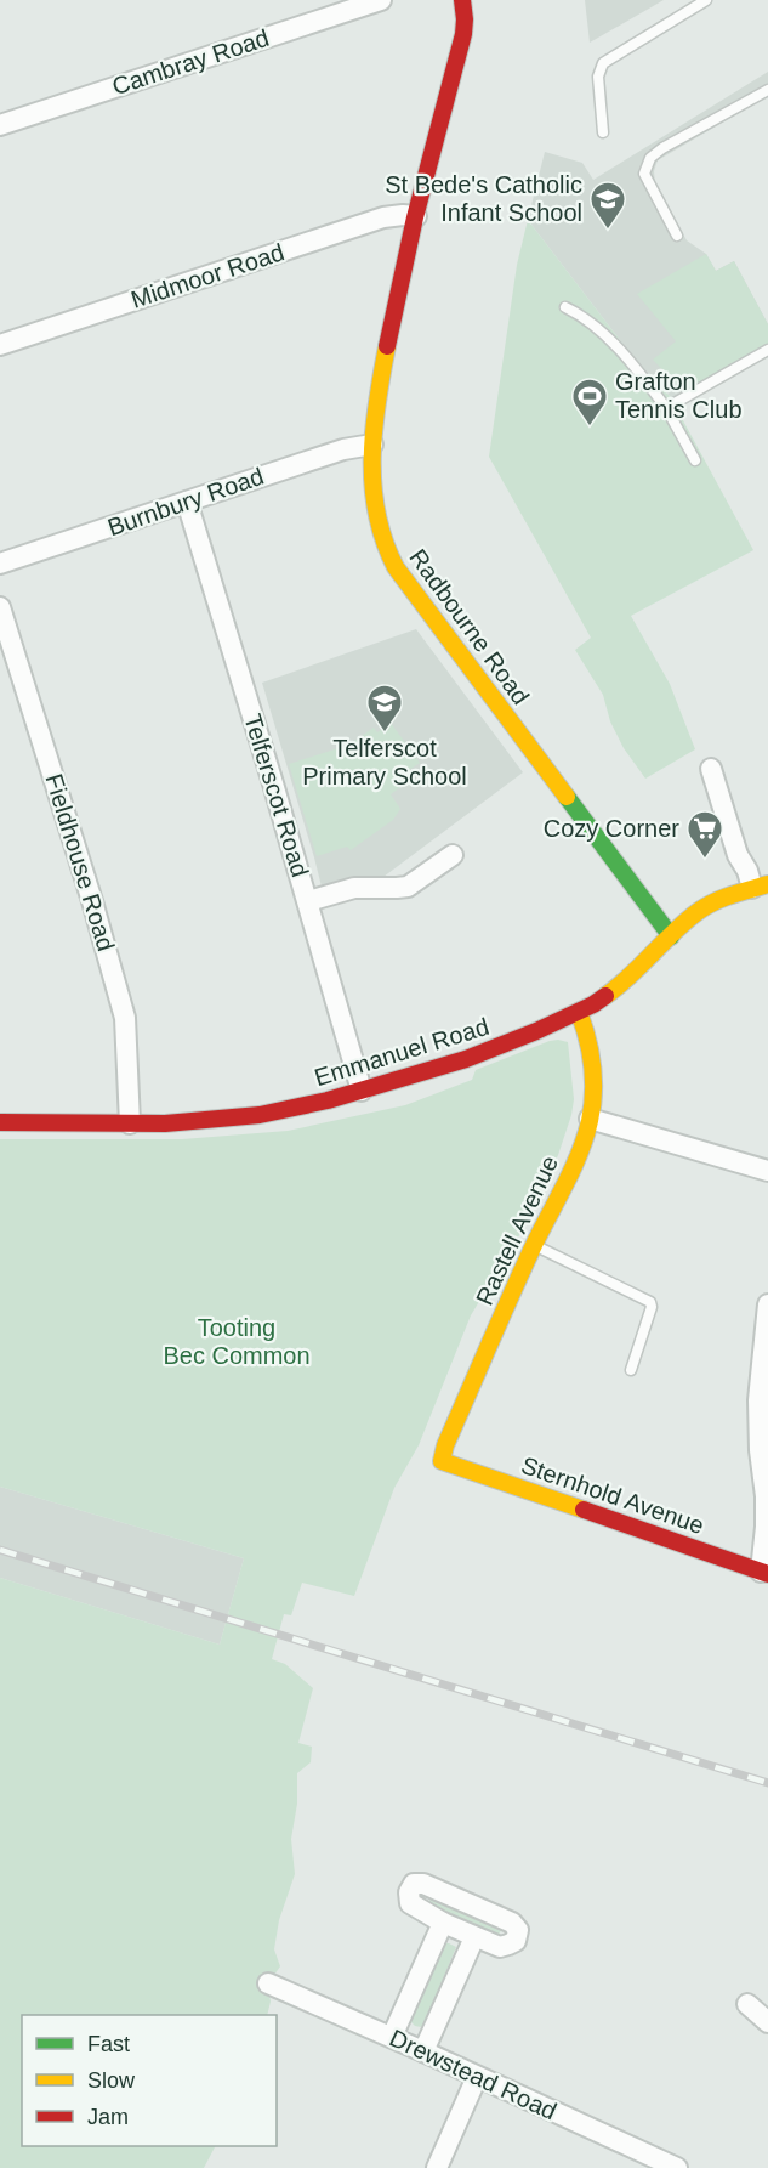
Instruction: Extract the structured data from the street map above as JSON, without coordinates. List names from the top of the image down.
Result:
{
  "streets": {
    "street": [
      "Cambray Road",
      "Midmoor Road",
      "Burnbury Road",
      "Radbourne Road",
      "Telferscot Road",
      "Fieldhouse Road",
      "Emmanuel Road",
      "Rastell Avenue",
      "Sternhold Avenue",
      "Drewstead Road"
    ]
  },
  "crossings": [
    ["Midmoor Road", "Radbourne Road"],
    ["Burnbury Road", "Radbourne Road"],
    ["Burnbury Road", "Telferscot Road"],
    ["Radbourne Road", "Emmanuel Road"],
    ["Telferscot Road", "Emmanuel Road"],
    ["Fieldhouse Road", "Emmanuel Road"],
    ["Emmanuel Road", "Rastell Avenue"],
    ["Rastell Avenue", "Sternhold Avenue"]
  ],
  "parks": ["Tooting Bec Common"],
  "places": {
    "school or university": ["St Bede's Catholic Infant School", "Telferscot Primary School"],
    "sports": ["Grafton Tennis Club"],
    "supermarket": ["Cozy Corner"]
  },
  "legend": ["Fast", "Slow", "Jam"]
}
